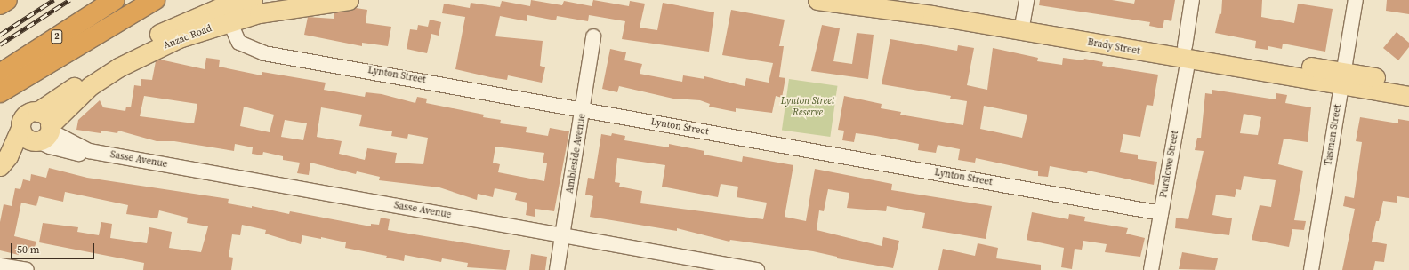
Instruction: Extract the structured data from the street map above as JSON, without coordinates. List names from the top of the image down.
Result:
{
  "streets": {
    "highway": ["2"],
    "main road": ["Anzac Road", "Brady Street"],
    "street": [
      "Lynton Street",
      "Tasman Street",
      "Ambleside Avenue",
      "Sasse Avenue",
      "Purslowe Street"
    ]
  },
  "crossings": [
    ["Anzac Road", "Lynton Street"],
    ["Anzac Road", "Sasse Avenue"],
    ["Brady Street", "Tasman Street"],
    ["Brady Street", "Purslowe Street"],
    ["Lynton Street", "Ambleside Avenue"],
    ["Lynton Street", "Purslowe Street"],
    ["Ambleside Avenue", "Sasse Avenue"]
  ],
  "parks": ["Lynton Street Reserve"],
  "scale_bar": "50 m"
}
